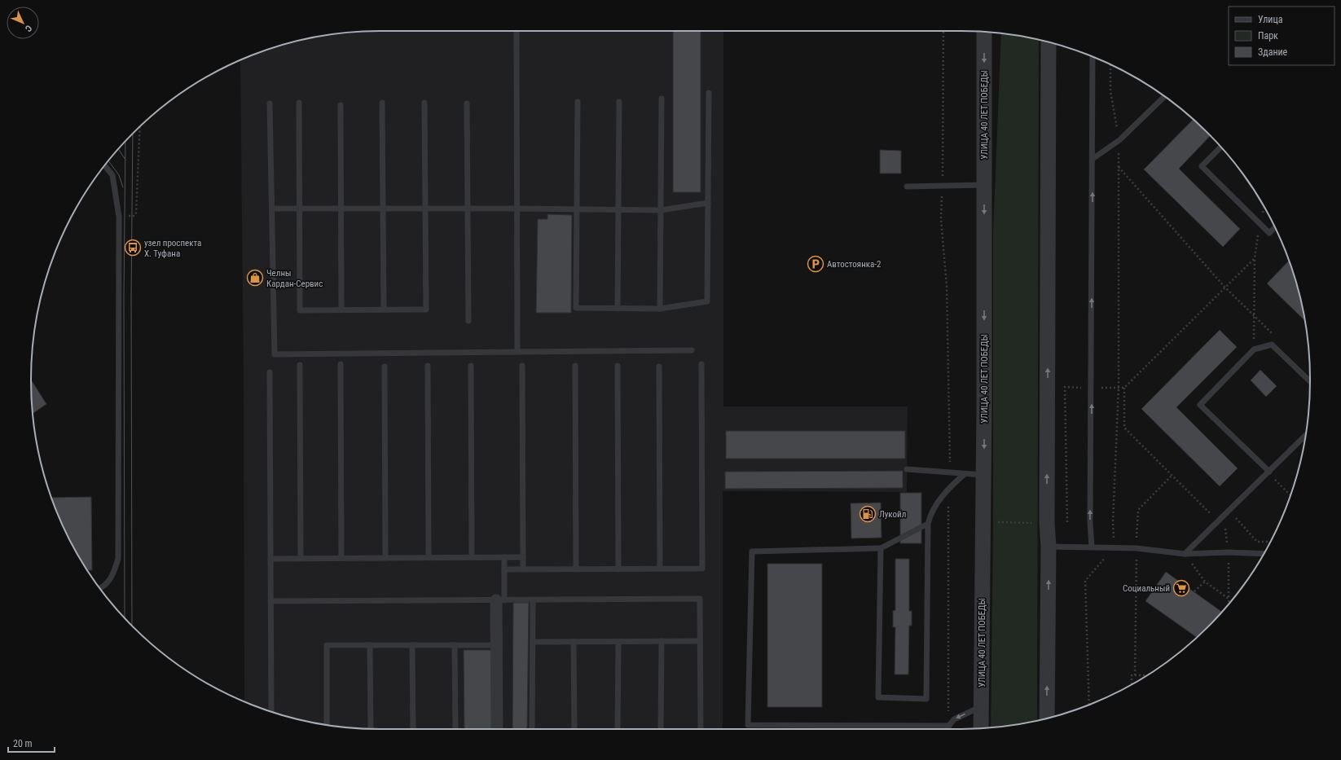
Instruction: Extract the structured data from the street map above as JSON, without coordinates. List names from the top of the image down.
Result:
{
  "streets": {
    "street": ["УЛИЦА 40 ЛЕТ ПОБЕДЫ"]
  },
  "places": {
    "bus stop": ["узел проспекта Х. Туфана"],
    "parking": ["Автостоянка-2"],
    "shop": ["Челны Кардан-Сервис"],
    "fuel station": ["Лукойл"],
    "supermarket": ["Социальный"]
  },
  "legend": ["Улица", "Парк", "Здание"],
  "scale_bar": "20 m",
  "north": "bottom right"
}
